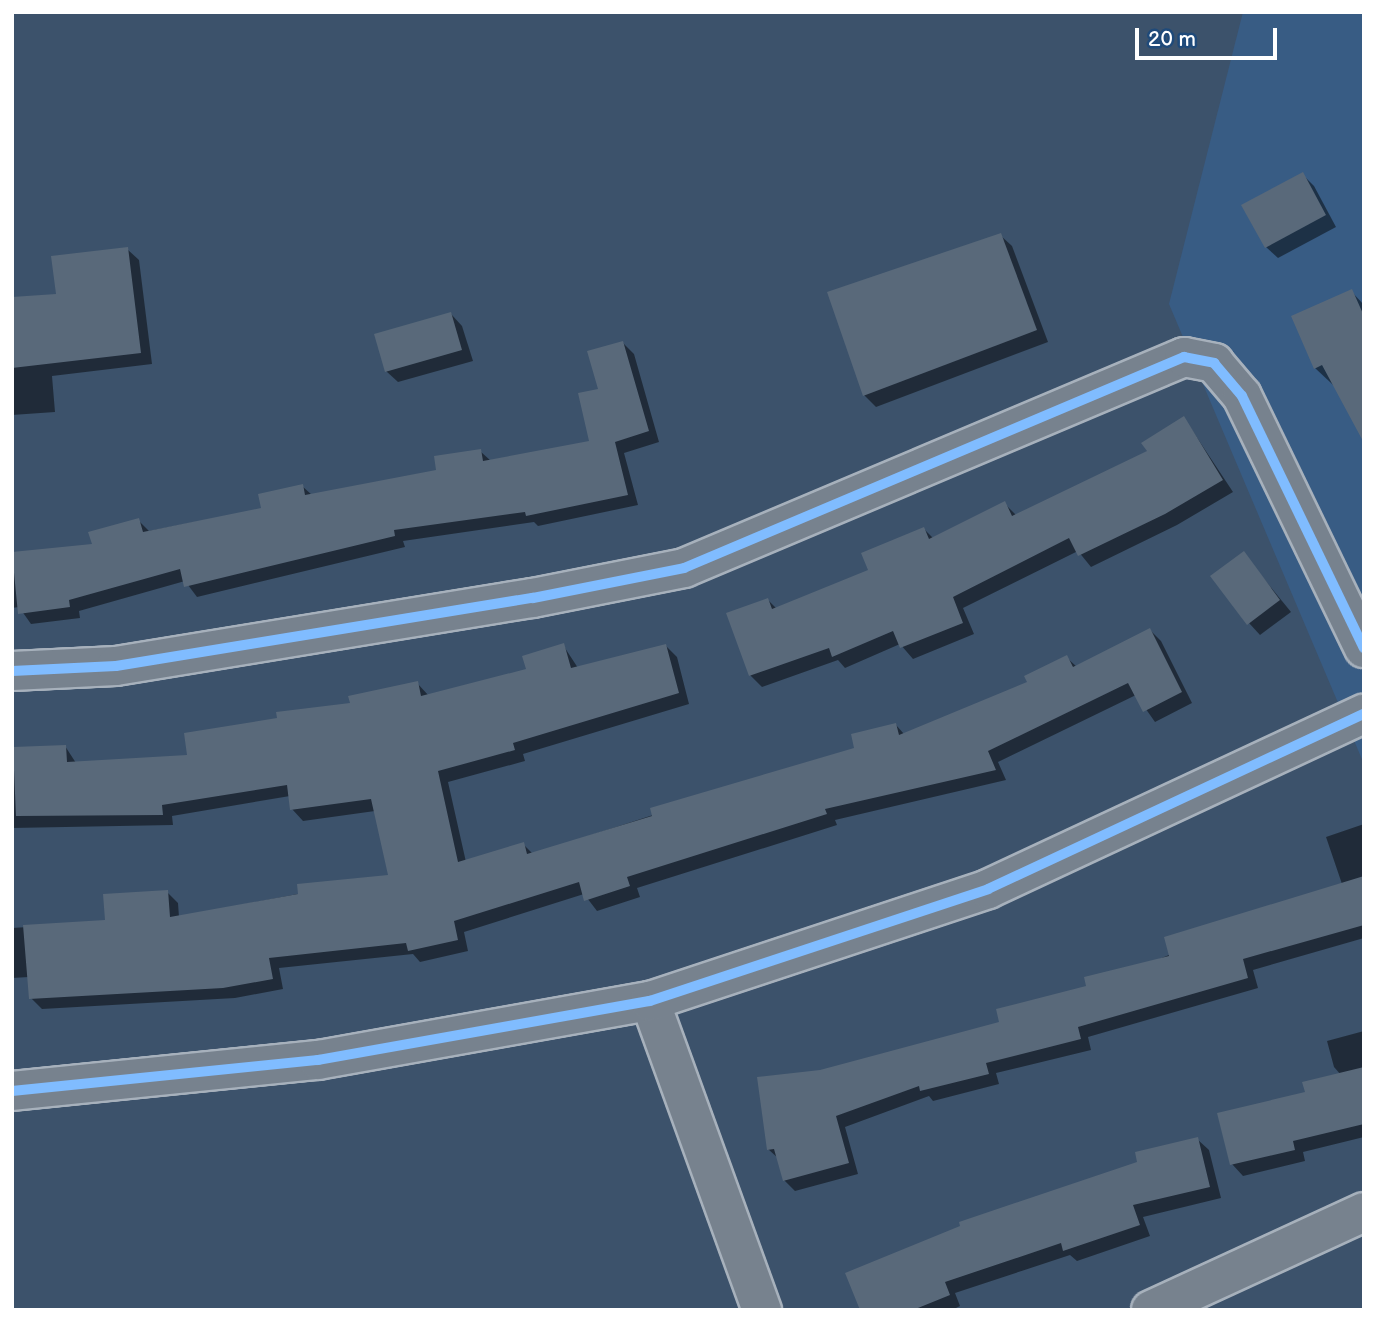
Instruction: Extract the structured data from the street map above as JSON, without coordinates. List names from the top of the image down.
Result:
{
  "scale_bar": "20 m"
}
